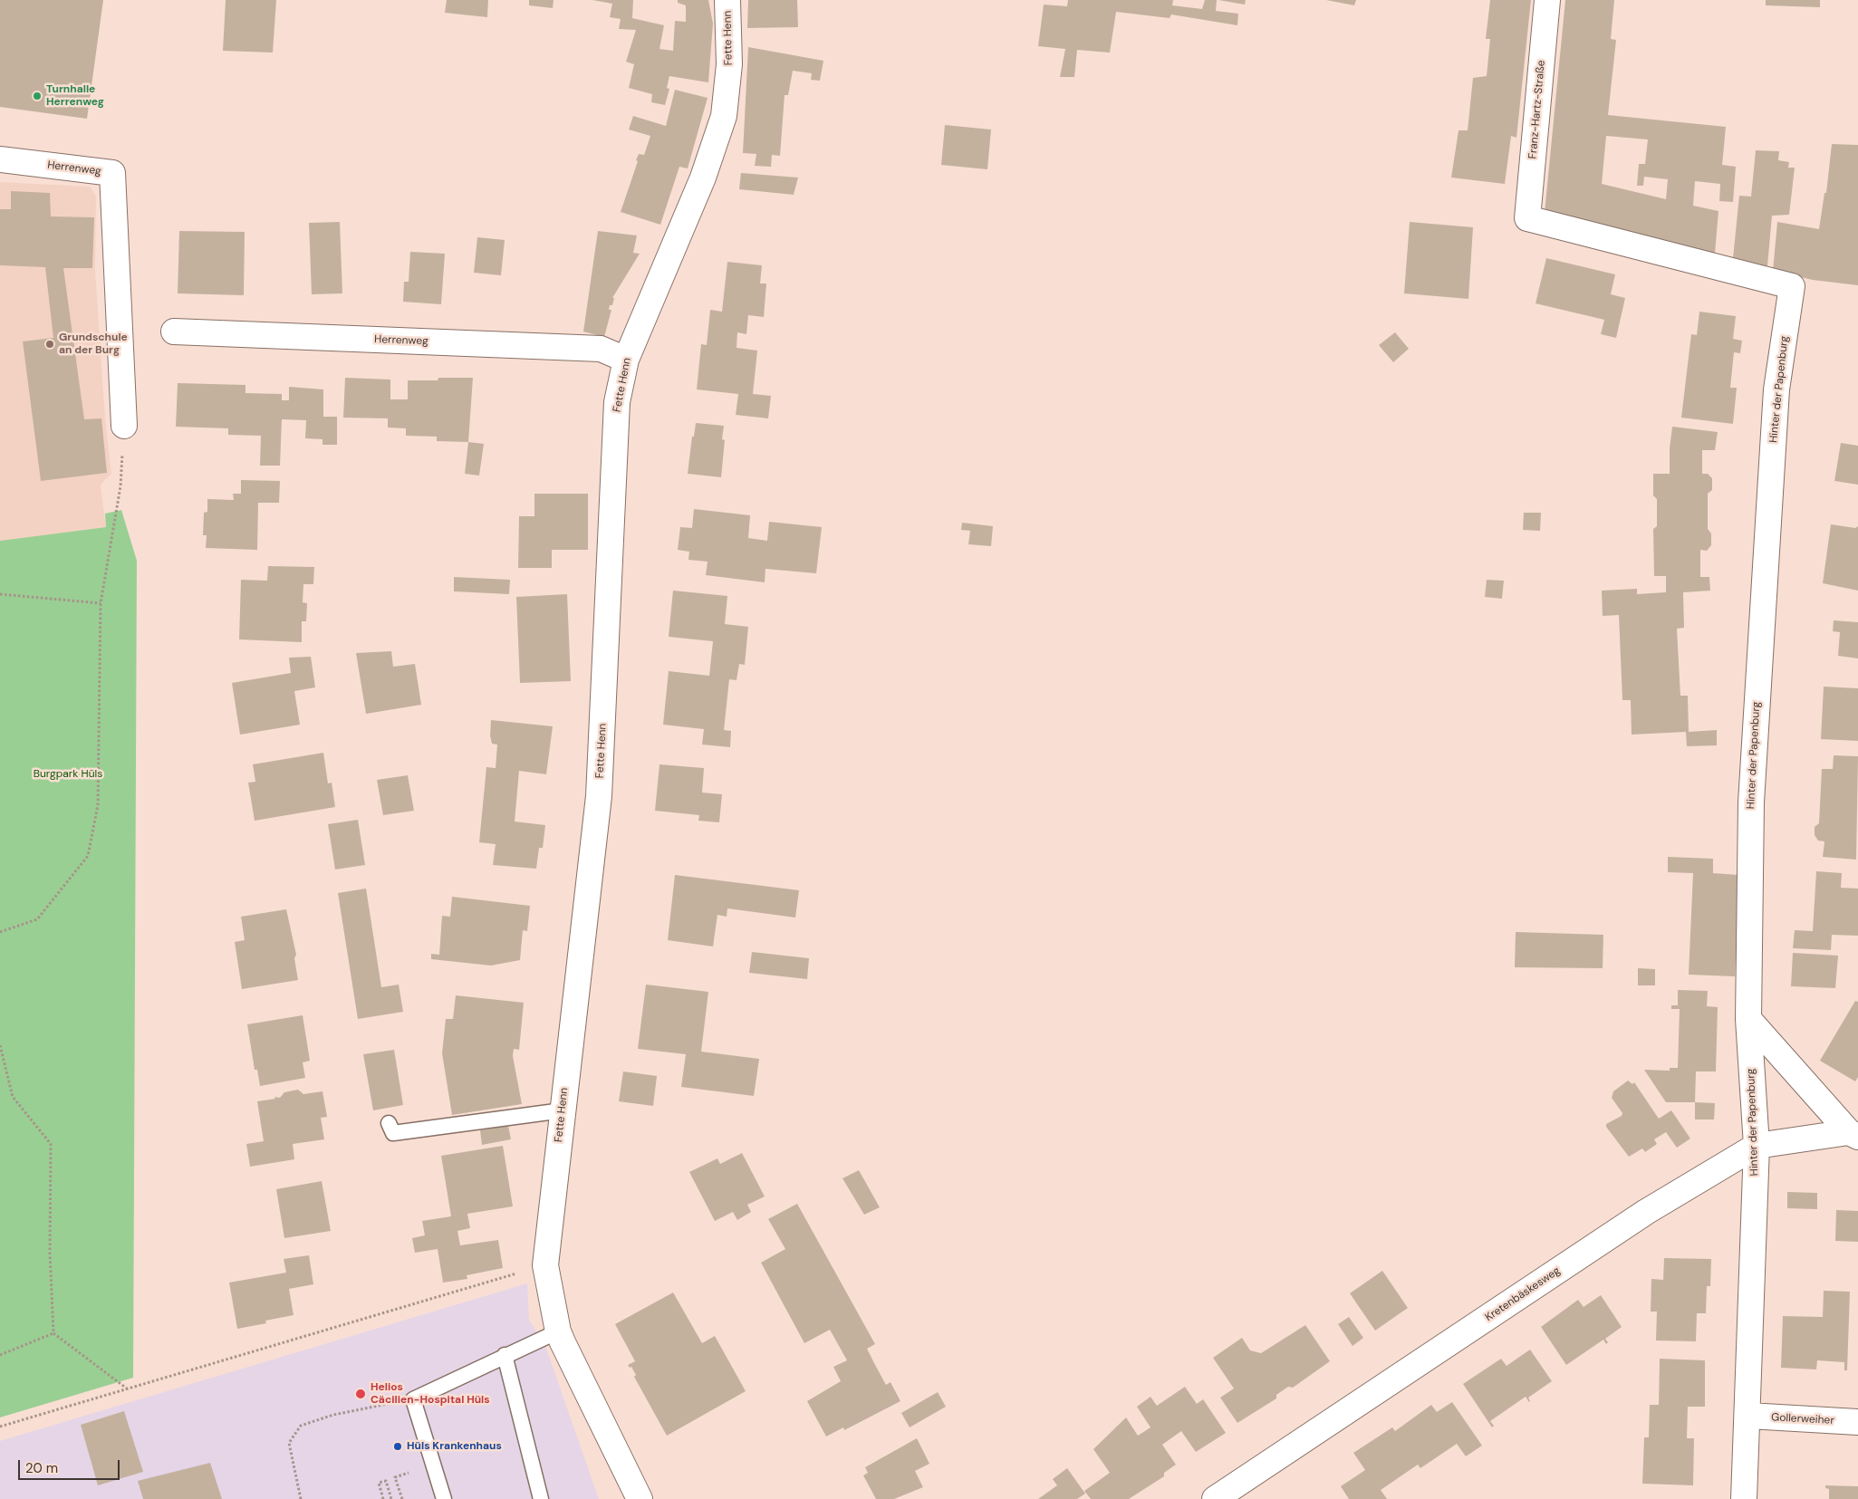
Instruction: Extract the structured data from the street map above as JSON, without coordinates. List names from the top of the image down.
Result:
{
  "streets": {
    "street": [
      "Fette Henn",
      "Franz-Hartz-Straße",
      "Herrenweg",
      "Hinter der Papenburg",
      "Kretenbäskesweg",
      "Gollerweiher"
    ]
  },
  "crossings": [
    ["Fette Henn", "Herrenweg"],
    ["Franz-Hartz-Straße", "Hinter der Papenburg"],
    ["Hinter der Papenburg", "Kretenbäskesweg"],
    ["Hinter der Papenburg", "Gollerweiher"]
  ],
  "parks": ["Burgpark Hüls"],
  "places": [
    "Turnhalle Herrenweg",
    "Grundschule an der Burg",
    "Helios Cäcilien-Hospital Hüls",
    "Hüls Krankenhaus"
  ],
  "scale_bar": "20 m"
}
